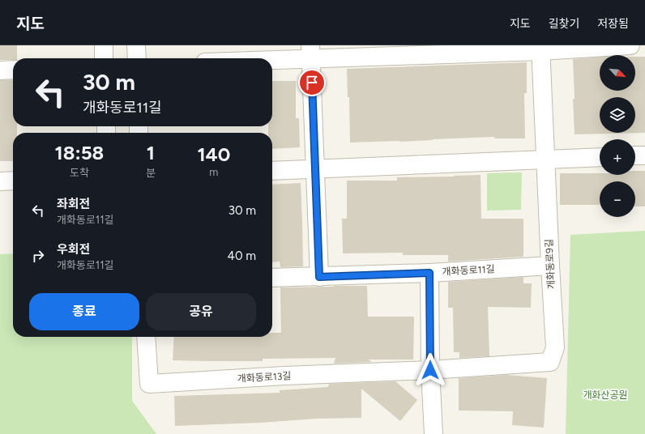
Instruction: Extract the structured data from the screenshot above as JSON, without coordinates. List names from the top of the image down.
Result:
{
  "streets": {
    "street": ["개화동로9길", "개화동로11길", "개화동로13길"]
  },
  "crossings": [
    ["개화동로9길", "개화동로11길"],
    ["개화동로9길", "개화동로13길"]
  ],
  "parks": ["개화산공원"],
  "north": "bottom right",
  "page": {
    "header": "지도",
    "nav": ["지도", "길찾기", "저장됨"],
    "map_buttons": ["+", "−"],
    "turn": ["30 m", "개화동로11길"],
    "eta": [
      "18:58",
      "도착",
      "1",
      "분",
      "140",
      "m"
    ],
    "list": [
      {
        "name": "좌회전",
        "note": "개화동로11길",
        "value": "30 m"
      },
      {
        "name": "우회전",
        "note": "개화동로11길",
        "value": "40 m"
      }
    ],
    "buttons": ["종료", "공유"]
  }
}
